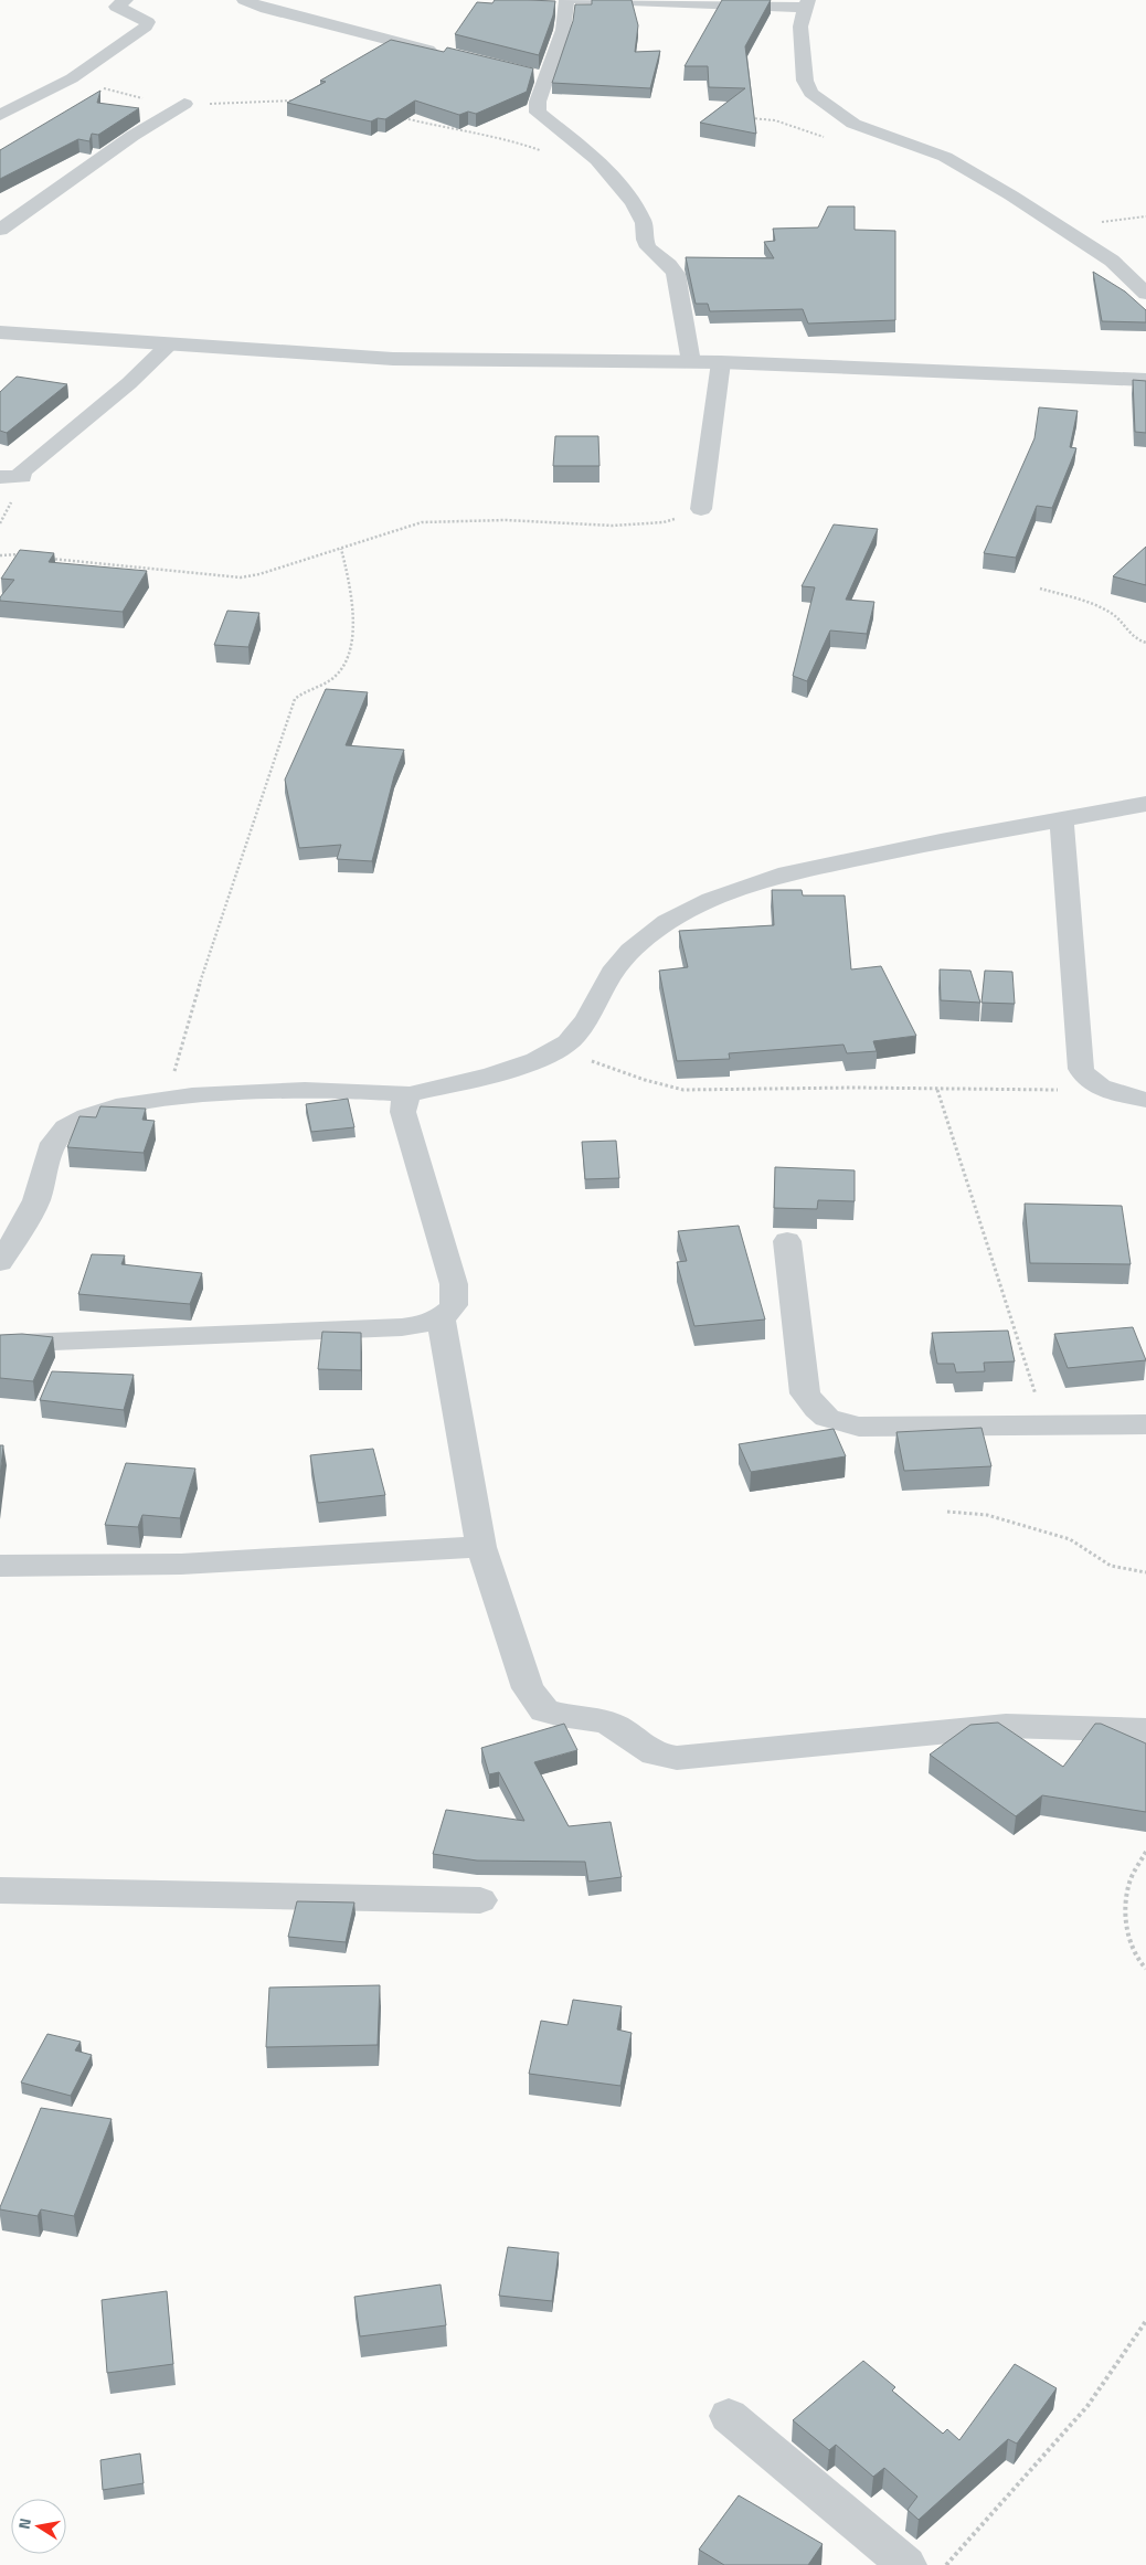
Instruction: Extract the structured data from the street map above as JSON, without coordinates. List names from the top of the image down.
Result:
{
  "north": "left"
}
